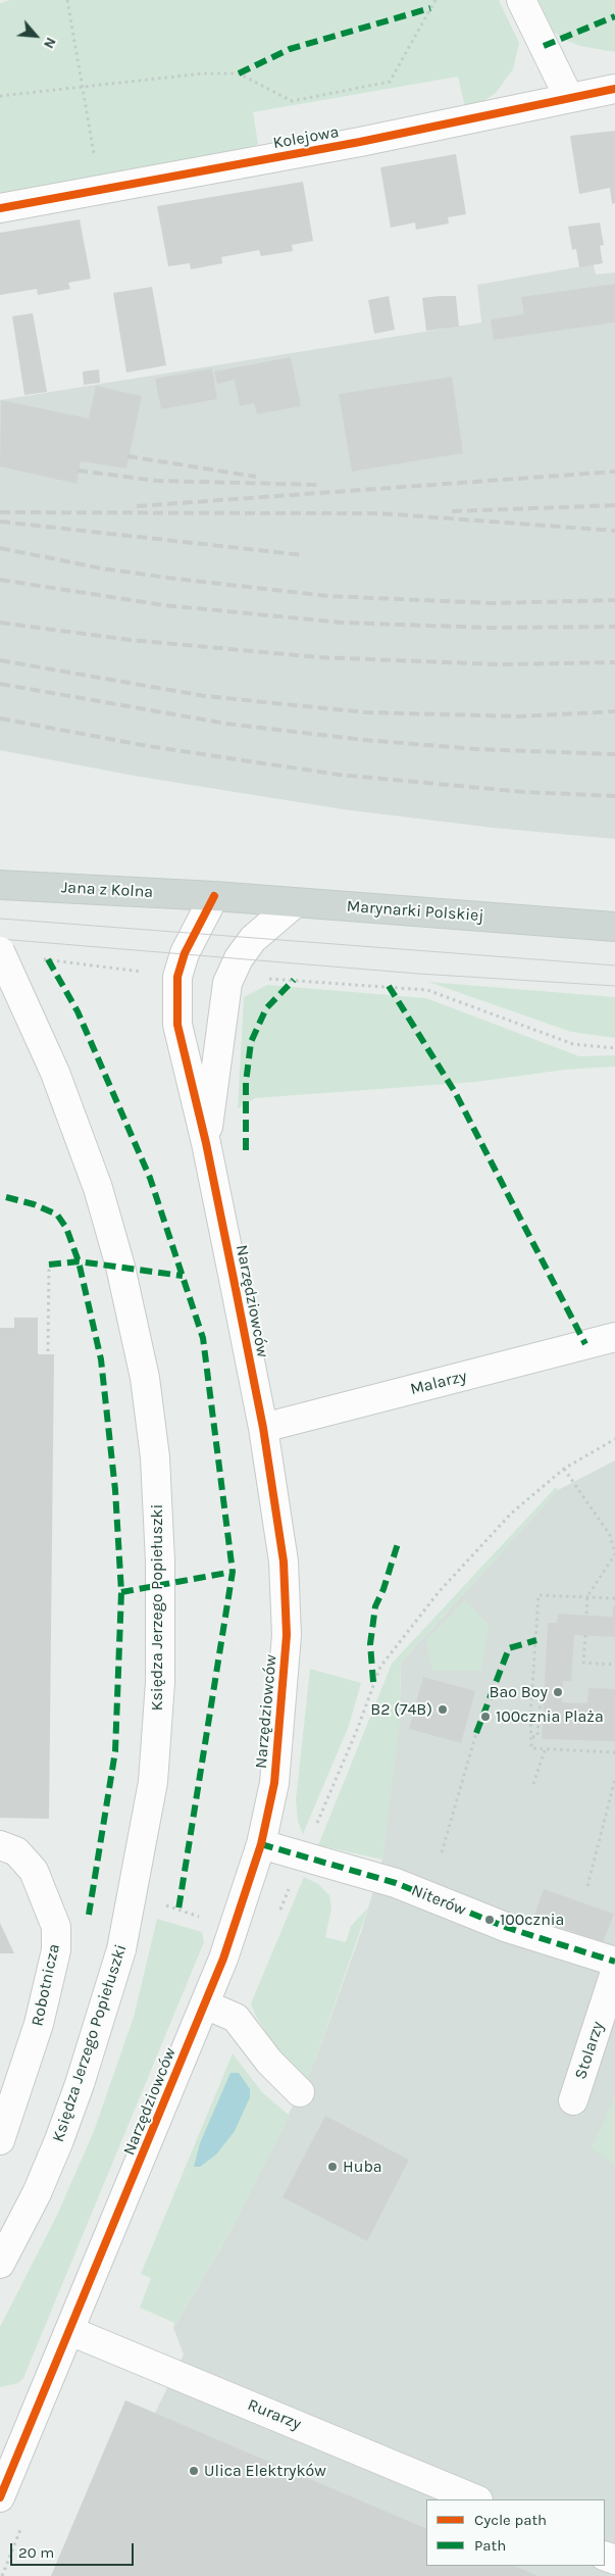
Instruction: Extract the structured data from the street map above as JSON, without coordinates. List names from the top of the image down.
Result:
{
  "streets": {
    "main road": ["Jana z Kolna", "Marynarki Polskiej"],
    "street": [
      "Kolejowa",
      "Narzędziowców",
      "Malarzy",
      "Księdza Jerzego Popiełuszki",
      "Niterów",
      "Robotnicza",
      "Stolarzy",
      "Rurarzy"
    ]
  },
  "crossings": [
    ["Jana z Kolna", "Marynarki Polskiej"],
    ["Jana z Kolna", "Narzędziowców"],
    ["Marynarki Polskiej", "Narzędziowców"],
    ["Narzędziowców", "Malarzy"],
    ["Narzędziowców", "Niterów"],
    ["Narzędziowców", "Rurarzy"]
  ],
  "places": [
    "Bao Boy",
    "B2 (74B)",
    "100cznia Plaża",
    "100cznia",
    "Huba",
    "Ulica Elektryków"
  ],
  "legend": ["Cycle path", "Path"],
  "scale_bar": "20 m",
  "north": "bottom right"
}
